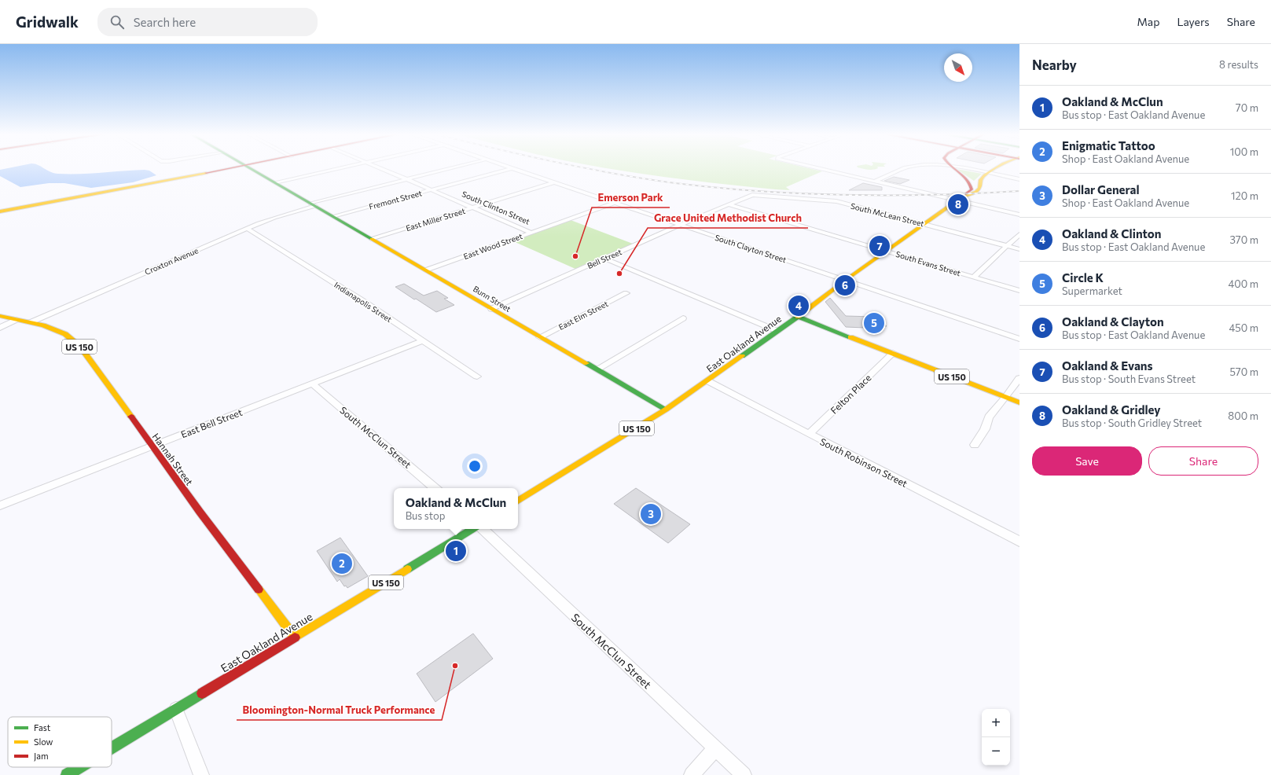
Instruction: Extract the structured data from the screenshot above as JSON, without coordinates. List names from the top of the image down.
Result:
{
  "streets": {
    "main road": [
      "Bunn Street",
      "East Oakland Avenue",
      "US 150",
      "Hannah Street"
    ],
    "street": [
      "Fremont Street",
      "South Clinton Street",
      "South McLean Street",
      "East Miller Street",
      "East Wood Street",
      "South Clayton Street",
      "Bell Street",
      "Croxton Avenue",
      "South Evans Street",
      "Indianapolis Street",
      "East Elm Street",
      "Felton Place",
      "East Bell Street",
      "South McClun Street",
      "South Robinson Street"
    ]
  },
  "crossings": [
    ["Fremont Street", "South Clinton Street"],
    ["Fremont Street", "South Clayton Street"],
    ["Fremont Street", "Bunn Street"],
    ["South Clinton Street", "East Miller Street"],
    ["South Clinton Street", "East Wood Street"],
    ["South Clinton Street", "Croxton Avenue"],
    ["South McLean Street", "Bell Street"],
    ["South McLean Street", "East Oakland Avenue"],
    ["East Miller Street", "South Clayton Street"],
    ["East Miller Street", "Bunn Street"],
    ["East Wood Street", "South Clayton Street"],
    ["East Wood Street", "Bunn Street"],
    ["South Clayton Street", "Bell Street"],
    ["South Clayton Street", "East Oakland Avenue"],
    ["Bell Street", "South Evans Street"],
    ["Bell Street", "Bunn Street"],
    ["Croxton Avenue", "Bunn Street"],
    ["Croxton Avenue", "Indianapolis Street"],
    ["Croxton Avenue", "Hannah Street"],
    ["South Evans Street", "East Oakland Avenue"],
    ["Bunn Street", "East Elm Street"],
    ["Bunn Street", "East Oakland Avenue"],
    ["Indianapolis Street", "East Bell Street"],
    ["East Oakland Avenue", "US 150"],
    ["East Oakland Avenue", "Hannah Street"],
    ["East Oakland Avenue", "South Robinson Street"],
    ["US 150", "Felton Place"],
    ["US 150", "Hannah Street"],
    ["Felton Place", "South Robinson Street"],
    ["East Bell Street", "South McClun Street"],
    ["East Bell Street", "Hannah Street"]
  ],
  "places": ["Emerson Park", "Grace United Methodist Church", "Bloomington-Normal Truck Performance"],
  "legend": ["Fast", "Slow", "Jam"],
  "north": "bottom right",
  "page": {
    "header": "Gridwalk",
    "search": "Search here",
    "nav": ["Map", "Layers", "Share"],
    "heading": ["Nearby", "8 results"],
    "list": [
      {
        "mark": "1",
        "name": "Oakland & McClun",
        "note": "Bus stop · East Oakland Avenue",
        "value": "70 m"
      },
      {
        "mark": "2",
        "name": "Enigmatic Tattoo",
        "note": "Shop · East Oakland Avenue",
        "value": "100 m"
      },
      {
        "mark": "3",
        "name": "Dollar General",
        "note": "Shop · East Oakland Avenue",
        "value": "120 m"
      },
      {
        "mark": "4",
        "name": "Oakland & Clinton",
        "note": "Bus stop · East Oakland Avenue",
        "value": "370 m"
      },
      {
        "mark": "5",
        "name": "Circle K",
        "note": "Supermarket",
        "value": "400 m"
      },
      {
        "mark": "6",
        "name": "Oakland & Clayton",
        "note": "Bus stop · East Oakland Avenue",
        "value": "450 m"
      },
      {
        "mark": "7",
        "name": "Oakland & Evans",
        "note": "Bus stop · South Evans Street",
        "value": "570 m"
      },
      {
        "mark": "8",
        "name": "Oakland & Gridley",
        "note": "Bus stop · South Gridley Street",
        "value": "800 m"
      }
    ],
    "pins": [
      "8",
      "7",
      "6",
      "4",
      "5",
      "3",
      "1",
      "2"
    ],
    "buttons": ["Save", "Share"],
    "popup": ["Oakland & McClun", "Bus stop"],
    "map_buttons": ["+", "−"]
  }
}
